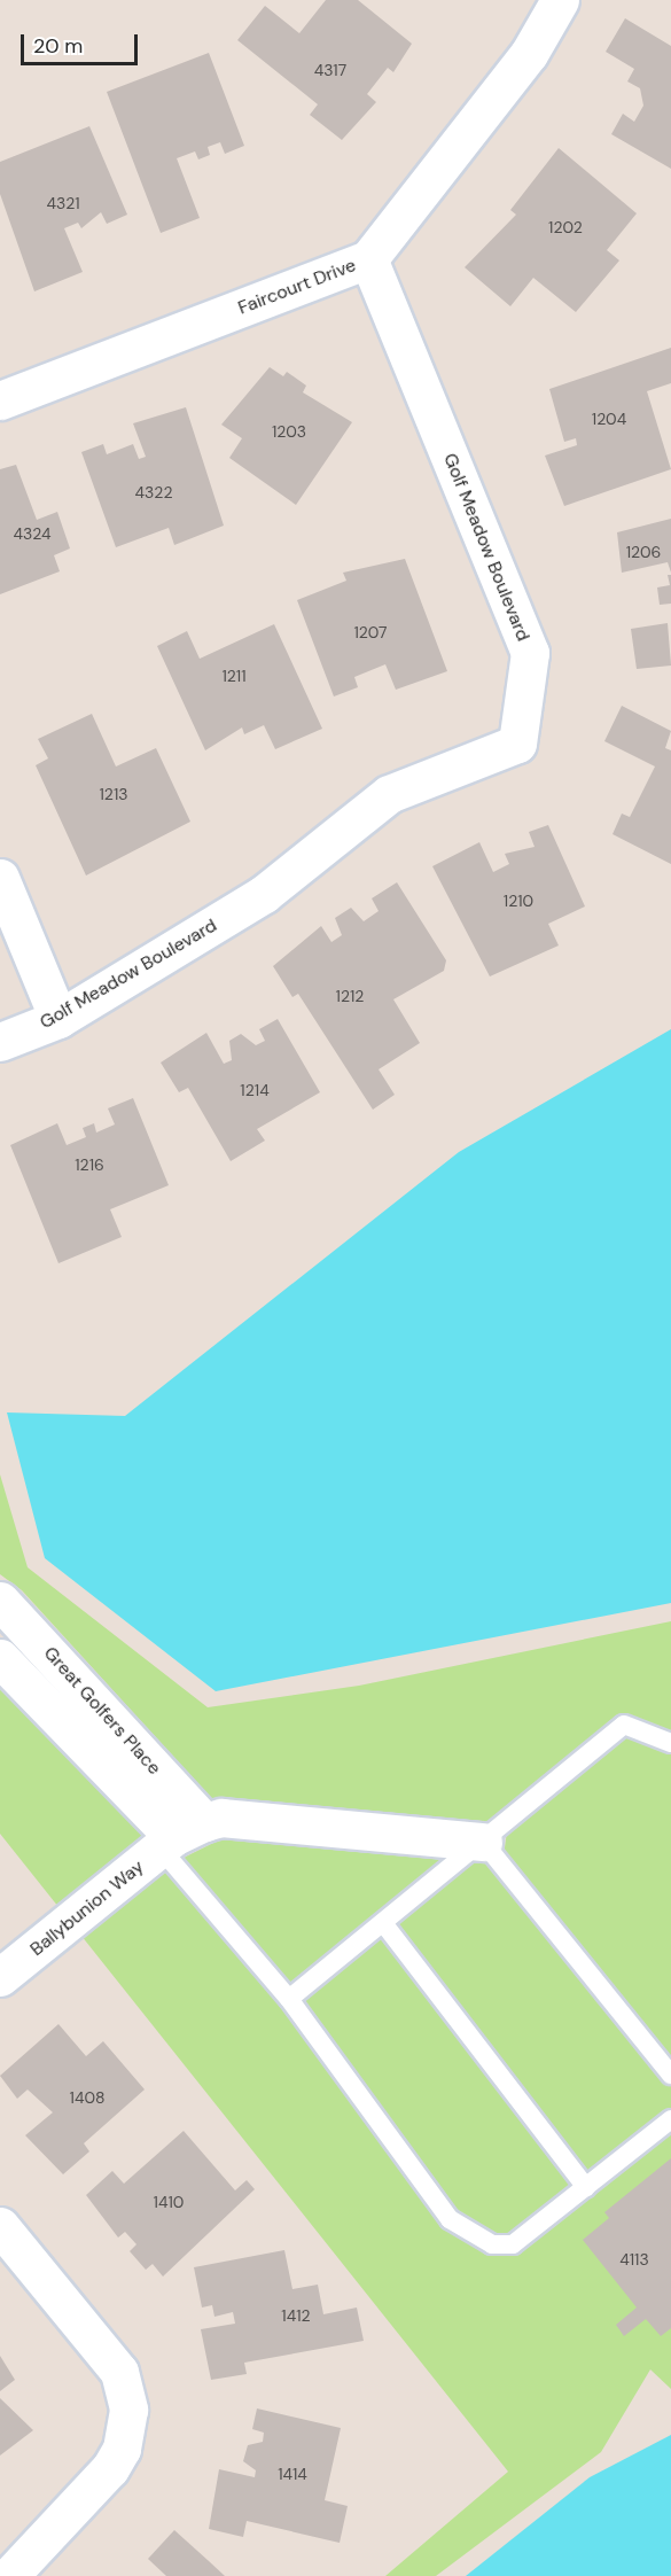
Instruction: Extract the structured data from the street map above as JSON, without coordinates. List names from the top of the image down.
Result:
{
  "streets": {
    "street": [
      "Faircourt Drive",
      "Golf Meadow Boulevard",
      "Great Golfers Place",
      "Ballybunion Way"
    ]
  },
  "crossings": [
    ["Faircourt Drive", "Golf Meadow Boulevard"],
    ["Great Golfers Place", "Ballybunion Way"]
  ],
  "house_numbers": [
    "4317",
    "4321",
    "1202",
    "1204",
    "1203",
    "4322",
    "4324",
    "1206",
    "1207",
    "1211",
    "1213",
    "1210",
    "1212",
    "1214",
    "1216",
    "1408",
    "1410",
    "4113",
    "1412",
    "1414"
  ],
  "scale_bar": "20 m"
}
